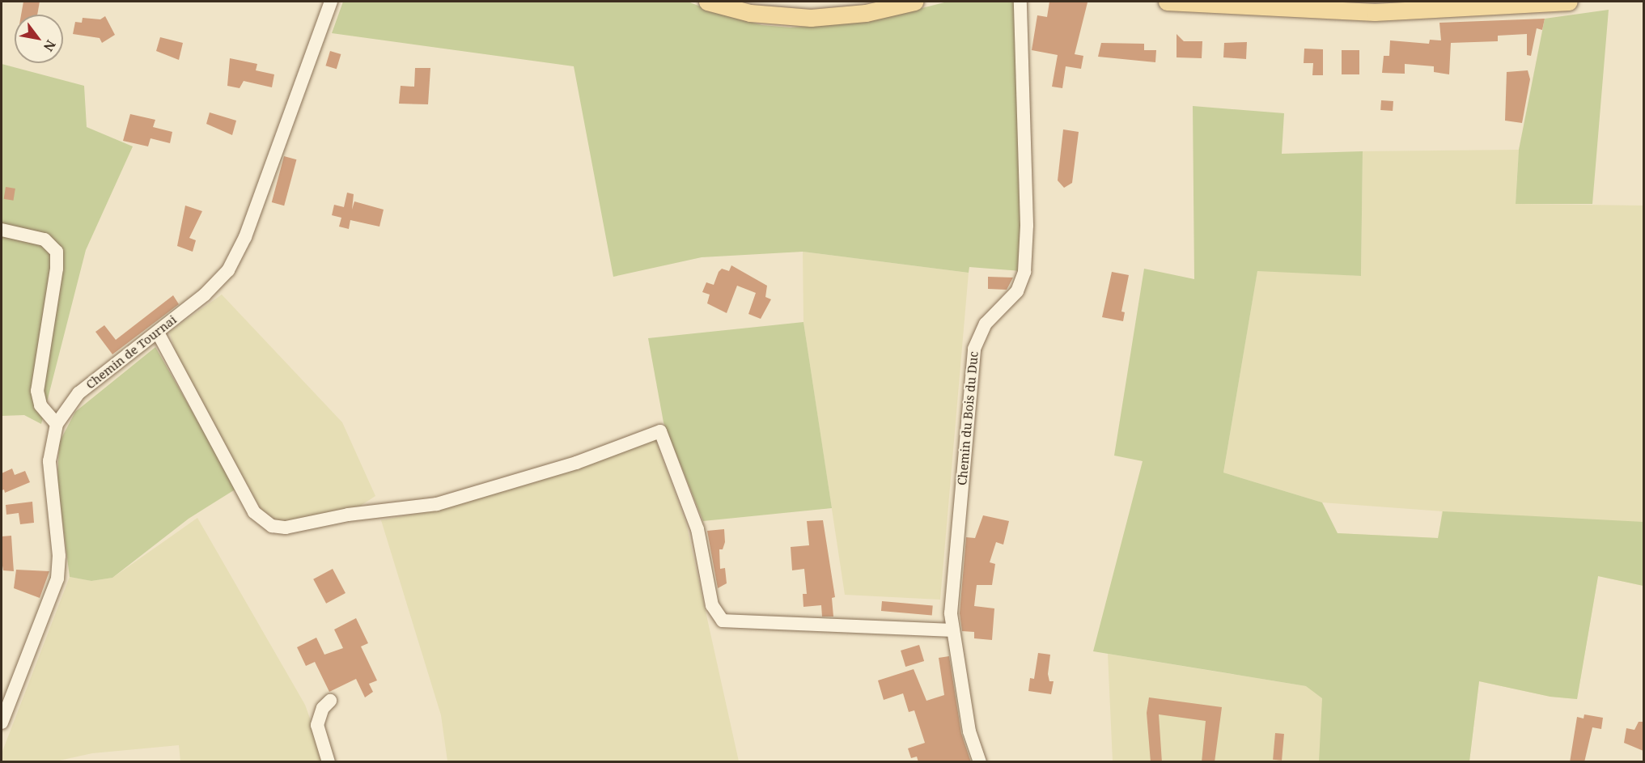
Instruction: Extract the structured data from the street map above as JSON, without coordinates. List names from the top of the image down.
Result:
{
  "streets": {
    "street": ["Chemin de Tournai", "Chemin du Bois du Duc"]
  },
  "north": "bottom right"
}
